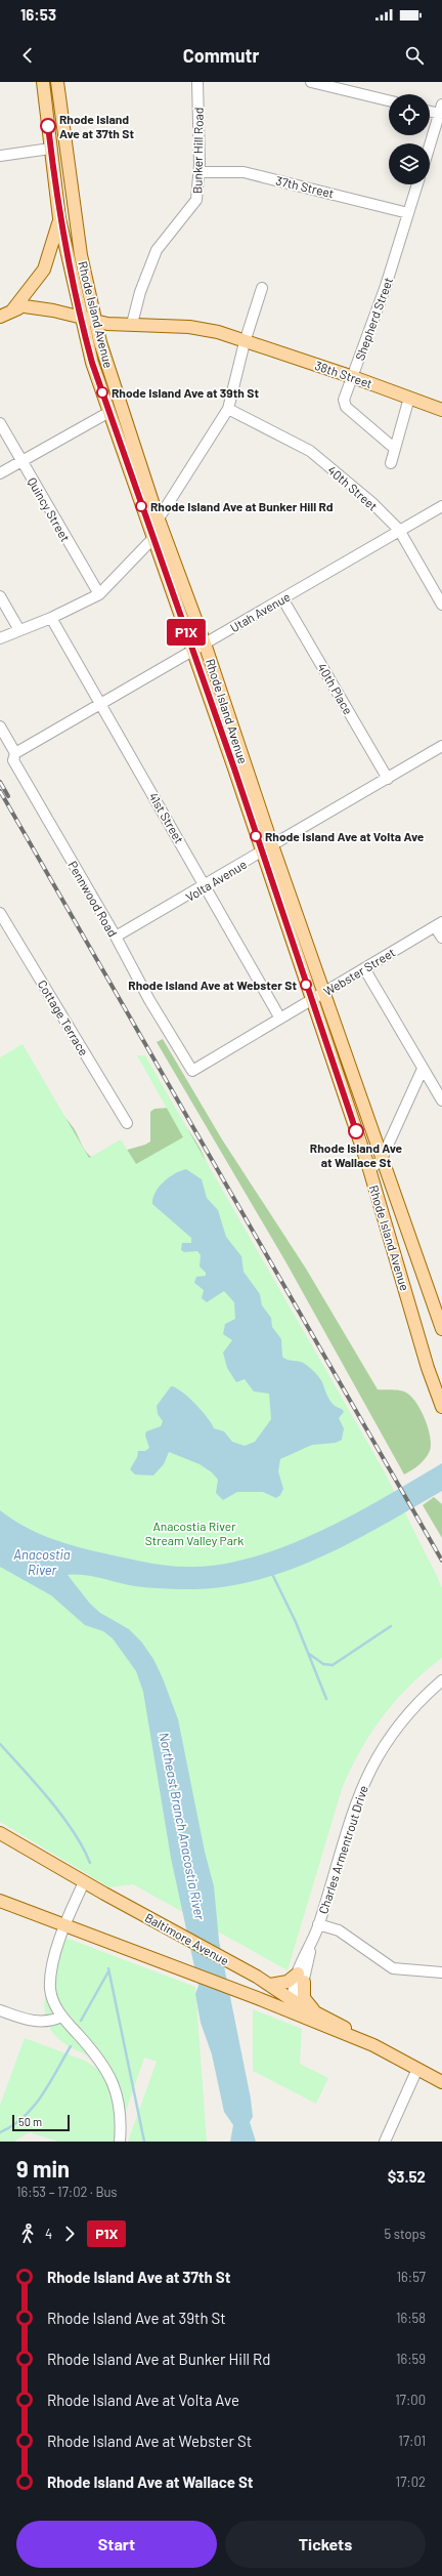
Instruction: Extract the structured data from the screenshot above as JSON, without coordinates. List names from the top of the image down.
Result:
{
  "streets": {
    "main road": ["Rhode Island Avenue", "38th Street", "Baltimore Avenue"],
    "street": [
      "Bunker Hill Road",
      "37th Street",
      "Shepherd Street",
      "40th Street",
      "Quincy Street",
      "Utah Avenue",
      "40th Place",
      "41st Street",
      "Volta Avenue",
      "Pennwood Road",
      "Webster Street",
      "Cottage Terrace",
      "Charles Armentrout Drive"
    ]
  },
  "crossings": [
    ["Bunker Hill Road", "37th Street"],
    ["Bunker Hill Road", "38th Street"],
    ["37th Street", "Shepherd Street"],
    ["Rhode Island Avenue", "38th Street"],
    ["Rhode Island Avenue", "Utah Avenue"],
    ["Rhode Island Avenue", "Volta Avenue"],
    ["Rhode Island Avenue", "Webster Street"],
    ["Shepherd Street", "38th Street"],
    ["40th Street", "Utah Avenue"],
    ["Utah Avenue", "40th Place"],
    ["Utah Avenue", "41st Street"],
    ["Utah Avenue", "Pennwood Road"],
    ["40th Place", "Volta Avenue"],
    ["41st Street", "Volta Avenue"],
    ["41st Street", "Webster Street"],
    ["Volta Avenue", "Pennwood Road"],
    ["Pennwood Road", "Webster Street"],
    ["Charles Armentrout Drive", "Baltimore Avenue"]
  ],
  "water": ["Anacostia River", "Northeast Branch Anacostia River"],
  "parks": ["Anacostia River Stream Valley Park"],
  "places": [
    "Rhode Island Ave at 37th St",
    "Rhode Island Ave at 39th St",
    "Rhode Island Ave at Bunker Hill Rd",
    "Rhode Island Ave at Volta Ave",
    "Rhode Island Ave at Webster St",
    "Rhode Island Ave at Wallace St"
  ],
  "lines": ["bus line P1X"],
  "scale_bar": "50 m",
  "page": {
    "status": "16:53",
    "header": "Commutr",
    "on_map": "P1X",
    "scale": "50 m",
    "heading": ["9 min", "16:53 – 17:02 · Bus", "$3.52"],
    "legs": ["4", "P1X", "5 stops"],
    "list": [
      {
        "name": "Rhode Island Ave at 37th St",
        "value": "16:57"
      },
      {
        "name": "Rhode Island Ave at 39th St",
        "value": "16:58"
      },
      {
        "name": "Rhode Island Ave at Bunker Hill Rd",
        "value": "16:59"
      },
      {
        "name": "Rhode Island Ave at Volta Ave",
        "value": "17:00"
      },
      {
        "name": "Rhode Island Ave at Webster St",
        "value": "17:01"
      },
      {
        "name": "Rhode Island Ave at Wallace St",
        "value": "17:02"
      }
    ],
    "buttons": ["Start", "Tickets"]
  }
}
